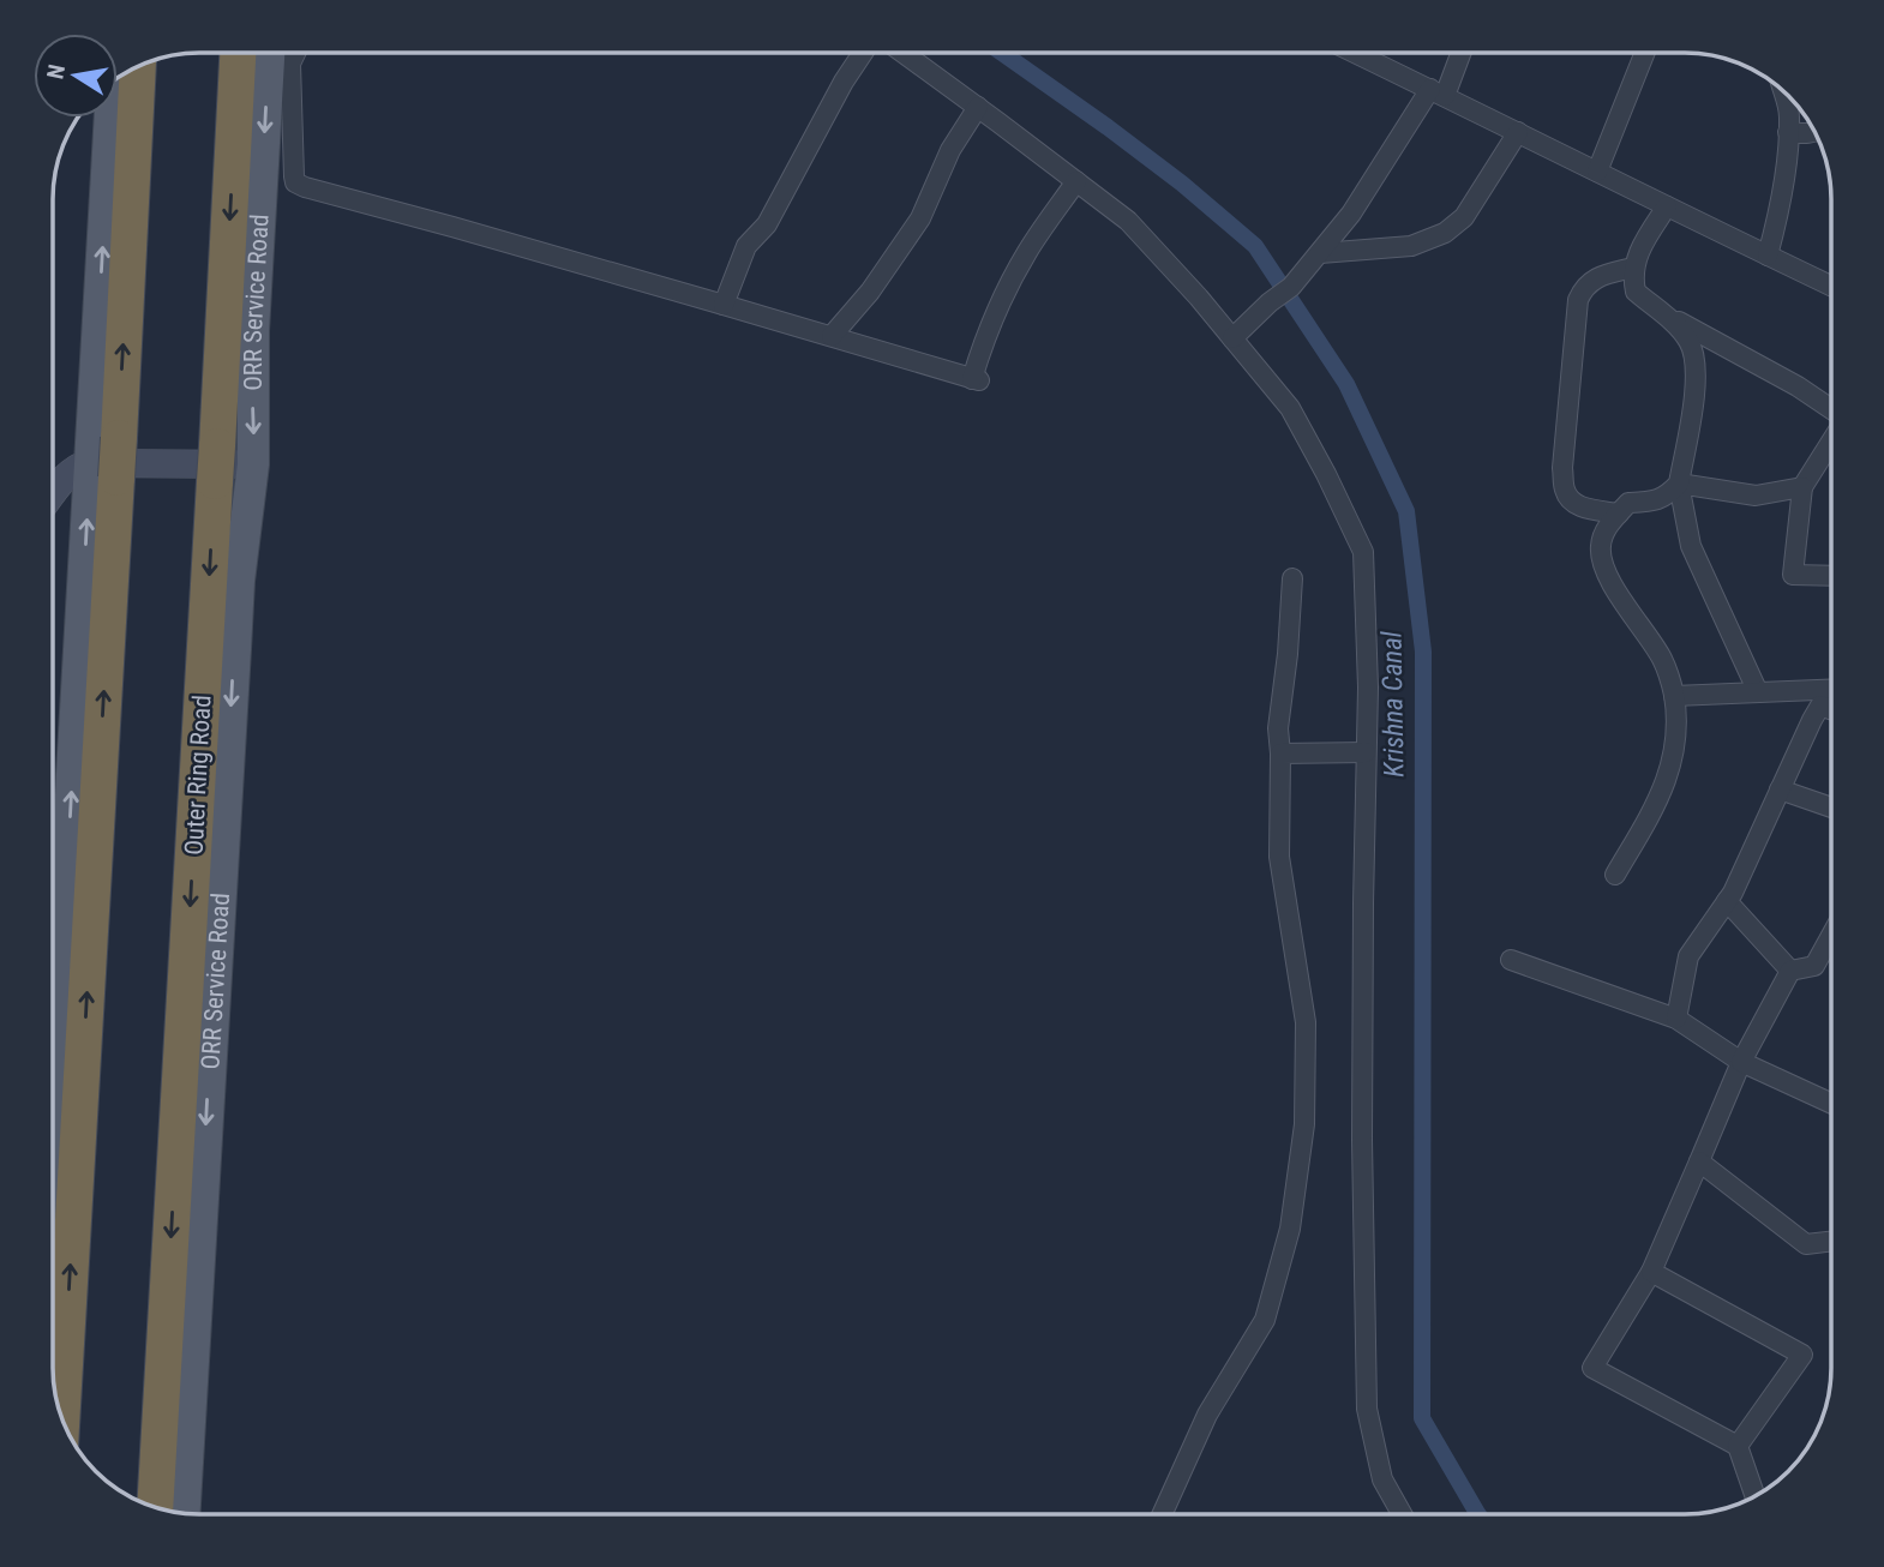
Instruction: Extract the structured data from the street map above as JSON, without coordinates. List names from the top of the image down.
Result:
{
  "streets": {
    "highway": ["Outer Ring Road"],
    "main road": ["ORR Service Road"]
  },
  "water": ["Krishna Canal"],
  "north": "left"
}
